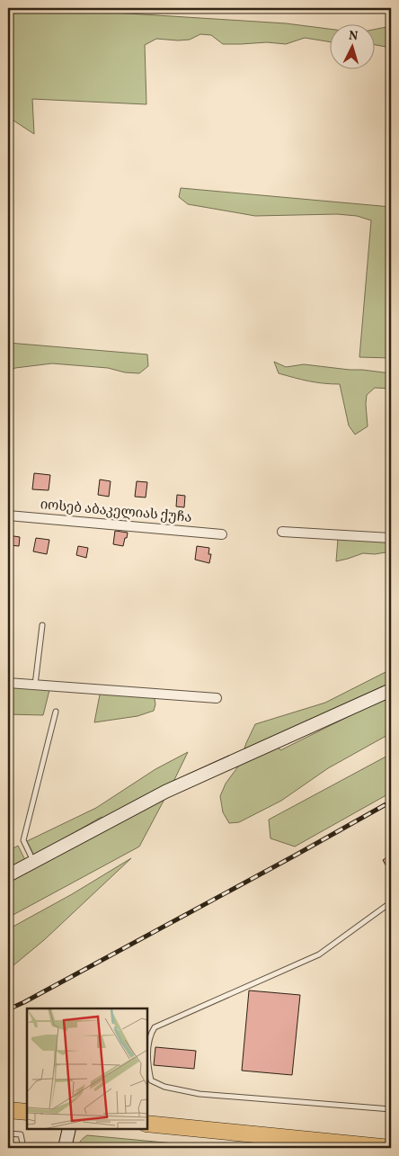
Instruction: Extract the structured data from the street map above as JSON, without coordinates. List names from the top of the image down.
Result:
{
  "streets": {
    "street": ["იოსებ აბაკელიას ქუჩა"]
  },
  "north": "top"
}
